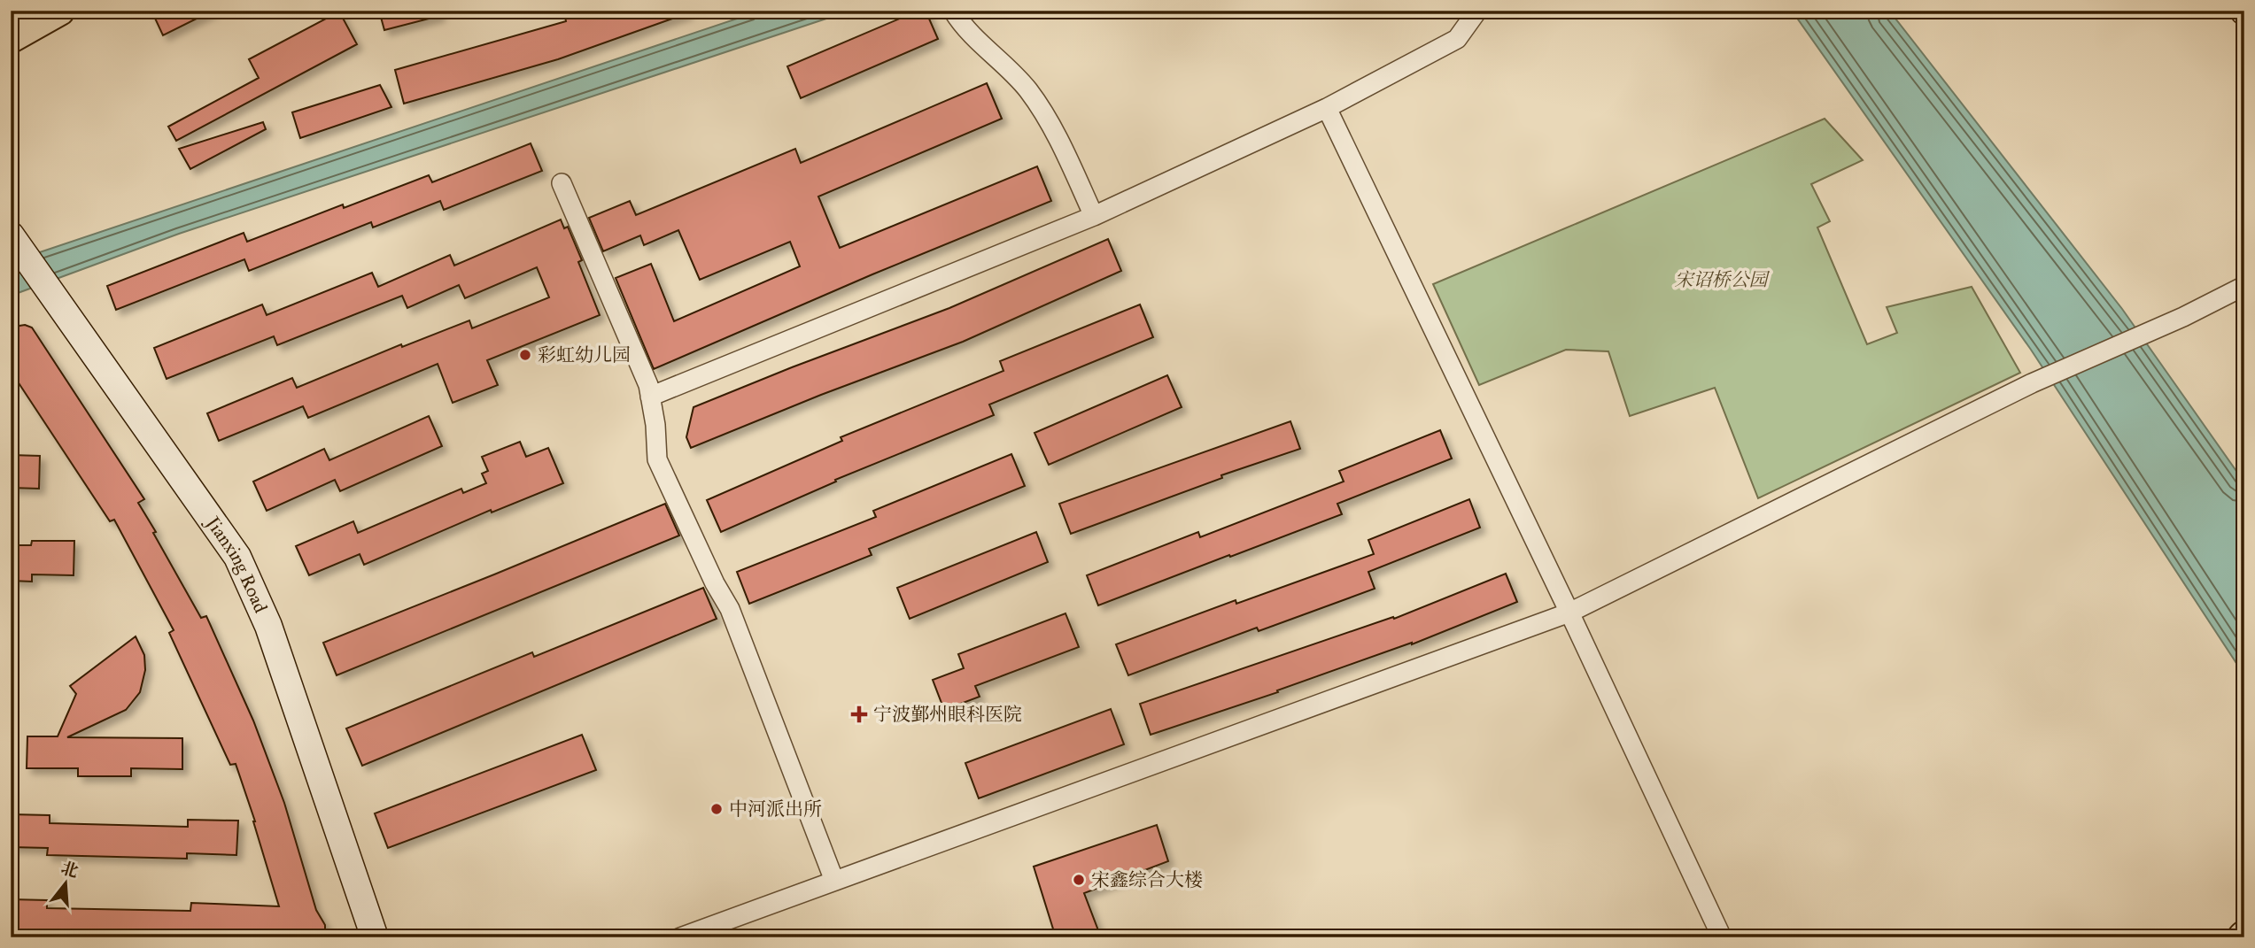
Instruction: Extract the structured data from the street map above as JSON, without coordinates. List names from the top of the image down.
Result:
{
  "streets": {
    "street": ["Jianxing Road"]
  },
  "parks": ["宋诏桥公园"],
  "places": {
    "other": ["彩虹幼儿园", "中河派出所", "宋鑫综合大楼"],
    "health": ["宁波鄞州眼科医院"]
  },
  "north": "top"
}
